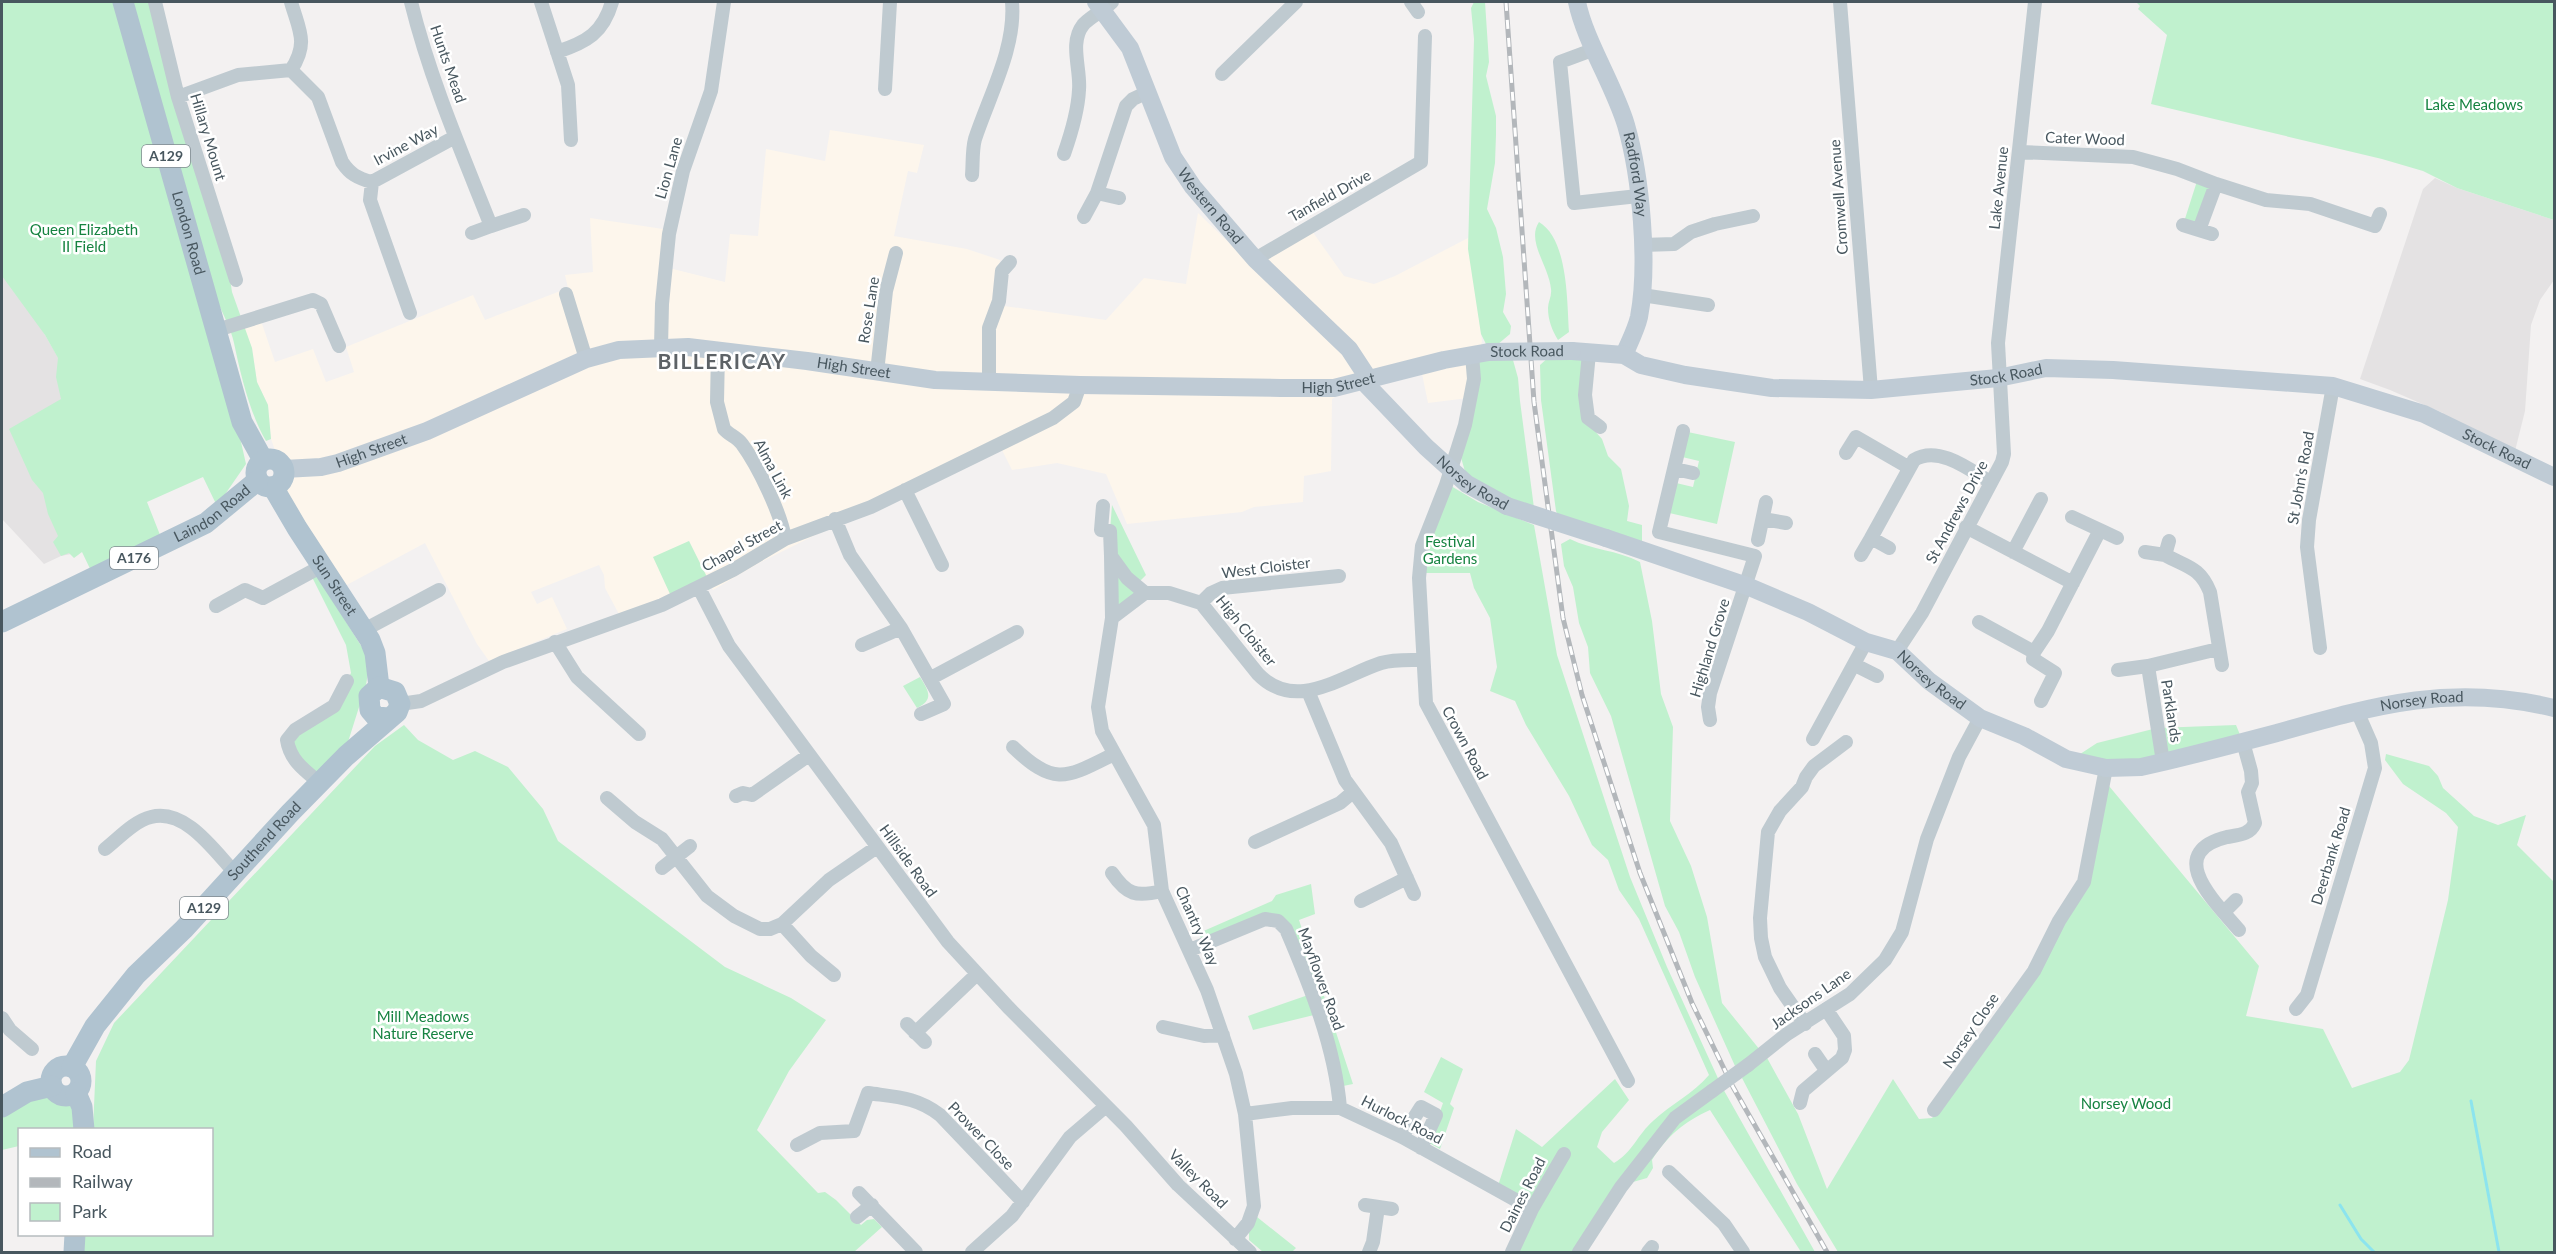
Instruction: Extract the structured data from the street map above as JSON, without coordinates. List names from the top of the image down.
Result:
{
  "streets": {
    "main road": [
      "A129",
      "Radford Way",
      "Western Road",
      "London Road",
      "Stock Road",
      "High Street",
      "Norsey Road",
      "Laindon Road",
      "A176",
      "Sun Street",
      "Southend Road"
    ],
    "street": [
      "Hunts Mead",
      "Hillary Mount",
      "Cater Wood",
      "Irvine Way",
      "Lion Lane",
      "Lake Avenue",
      "Tanfield Drive",
      "Cromwell Avenue",
      "Rose Lane",
      "Alma Link",
      "St John's Road",
      "St Andrews Drive",
      "Chapel Street",
      "West Cloister",
      "High Cloister",
      "Highland Grove",
      "Parklands",
      "Crown Road",
      "Deerbank Road",
      "Hillside Road",
      "Chantry Way",
      "Mayflower Road",
      "Jacksons Lane",
      "Norsey Close",
      "Hurlock Road",
      "Prower Close",
      "Valley Road",
      "Daines Road"
    ]
  },
  "crossings": [
    ["Hunts Mead", "Irvine Way"],
    ["Cater Wood", "Lake Avenue"],
    ["A129", "Southend Road"],
    ["Lion Lane", "High Street"],
    ["Radford Way", "Stock Road"],
    ["Lake Avenue", "Stock Road"],
    ["Lake Avenue", "St Andrews Drive"],
    ["Tanfield Drive", "Western Road"],
    ["Cromwell Avenue", "Stock Road"],
    ["Western Road", "High Street"],
    ["Western Road", "Norsey Road"],
    ["London Road", "High Street"],
    ["London Road", "Laindon Road"],
    ["London Road", "Sun Street"],
    ["Rose Lane", "High Street"],
    ["Stock Road", "High Street"],
    ["Stock Road", "St John's Road"],
    ["Stock Road", "St Andrews Drive"],
    ["Stock Road", "Crown Road"],
    ["High Street", "Alma Link"],
    ["High Street", "Norsey Road"],
    ["High Street", "Laindon Road"],
    ["High Street", "Chapel Street"],
    ["High Street", "Sun Street"],
    ["Alma Link", "Chapel Street"],
    ["Norsey Road", "St Andrews Drive"],
    ["Norsey Road", "Highland Grove"],
    ["Norsey Road", "Parklands"],
    ["Norsey Road", "Crown Road"],
    ["Norsey Road", "Deerbank Road"],
    ["Norsey Road", "Jacksons Lane"],
    ["Norsey Road", "Norsey Close"],
    ["Laindon Road", "Sun Street"],
    ["Chapel Street", "Sun Street"],
    ["Chapel Street", "Southend Road"],
    ["Chapel Street", "Hillside Road"],
    ["West Cloister", "High Cloister"],
    ["Sun Street", "Southend Road"],
    ["High Cloister", "Crown Road"],
    ["Hillside Road", "Valley Road"],
    ["Chantry Way", "Mayflower Road"],
    ["Chantry Way", "Hurlock Road"],
    ["Chantry Way", "Valley Road"],
    ["Mayflower Road", "Hurlock Road"],
    ["Hurlock Road", "Daines Road"]
  ],
  "districts": ["BILLERICAY"],
  "parks": [
    "Lake Meadows",
    "Queen Elizabeth II Field",
    "Festival Gardens",
    "Mill Meadows Nature Reserve",
    "Norsey Wood"
  ],
  "legend": ["Road", "Railway", "Park"]
}
